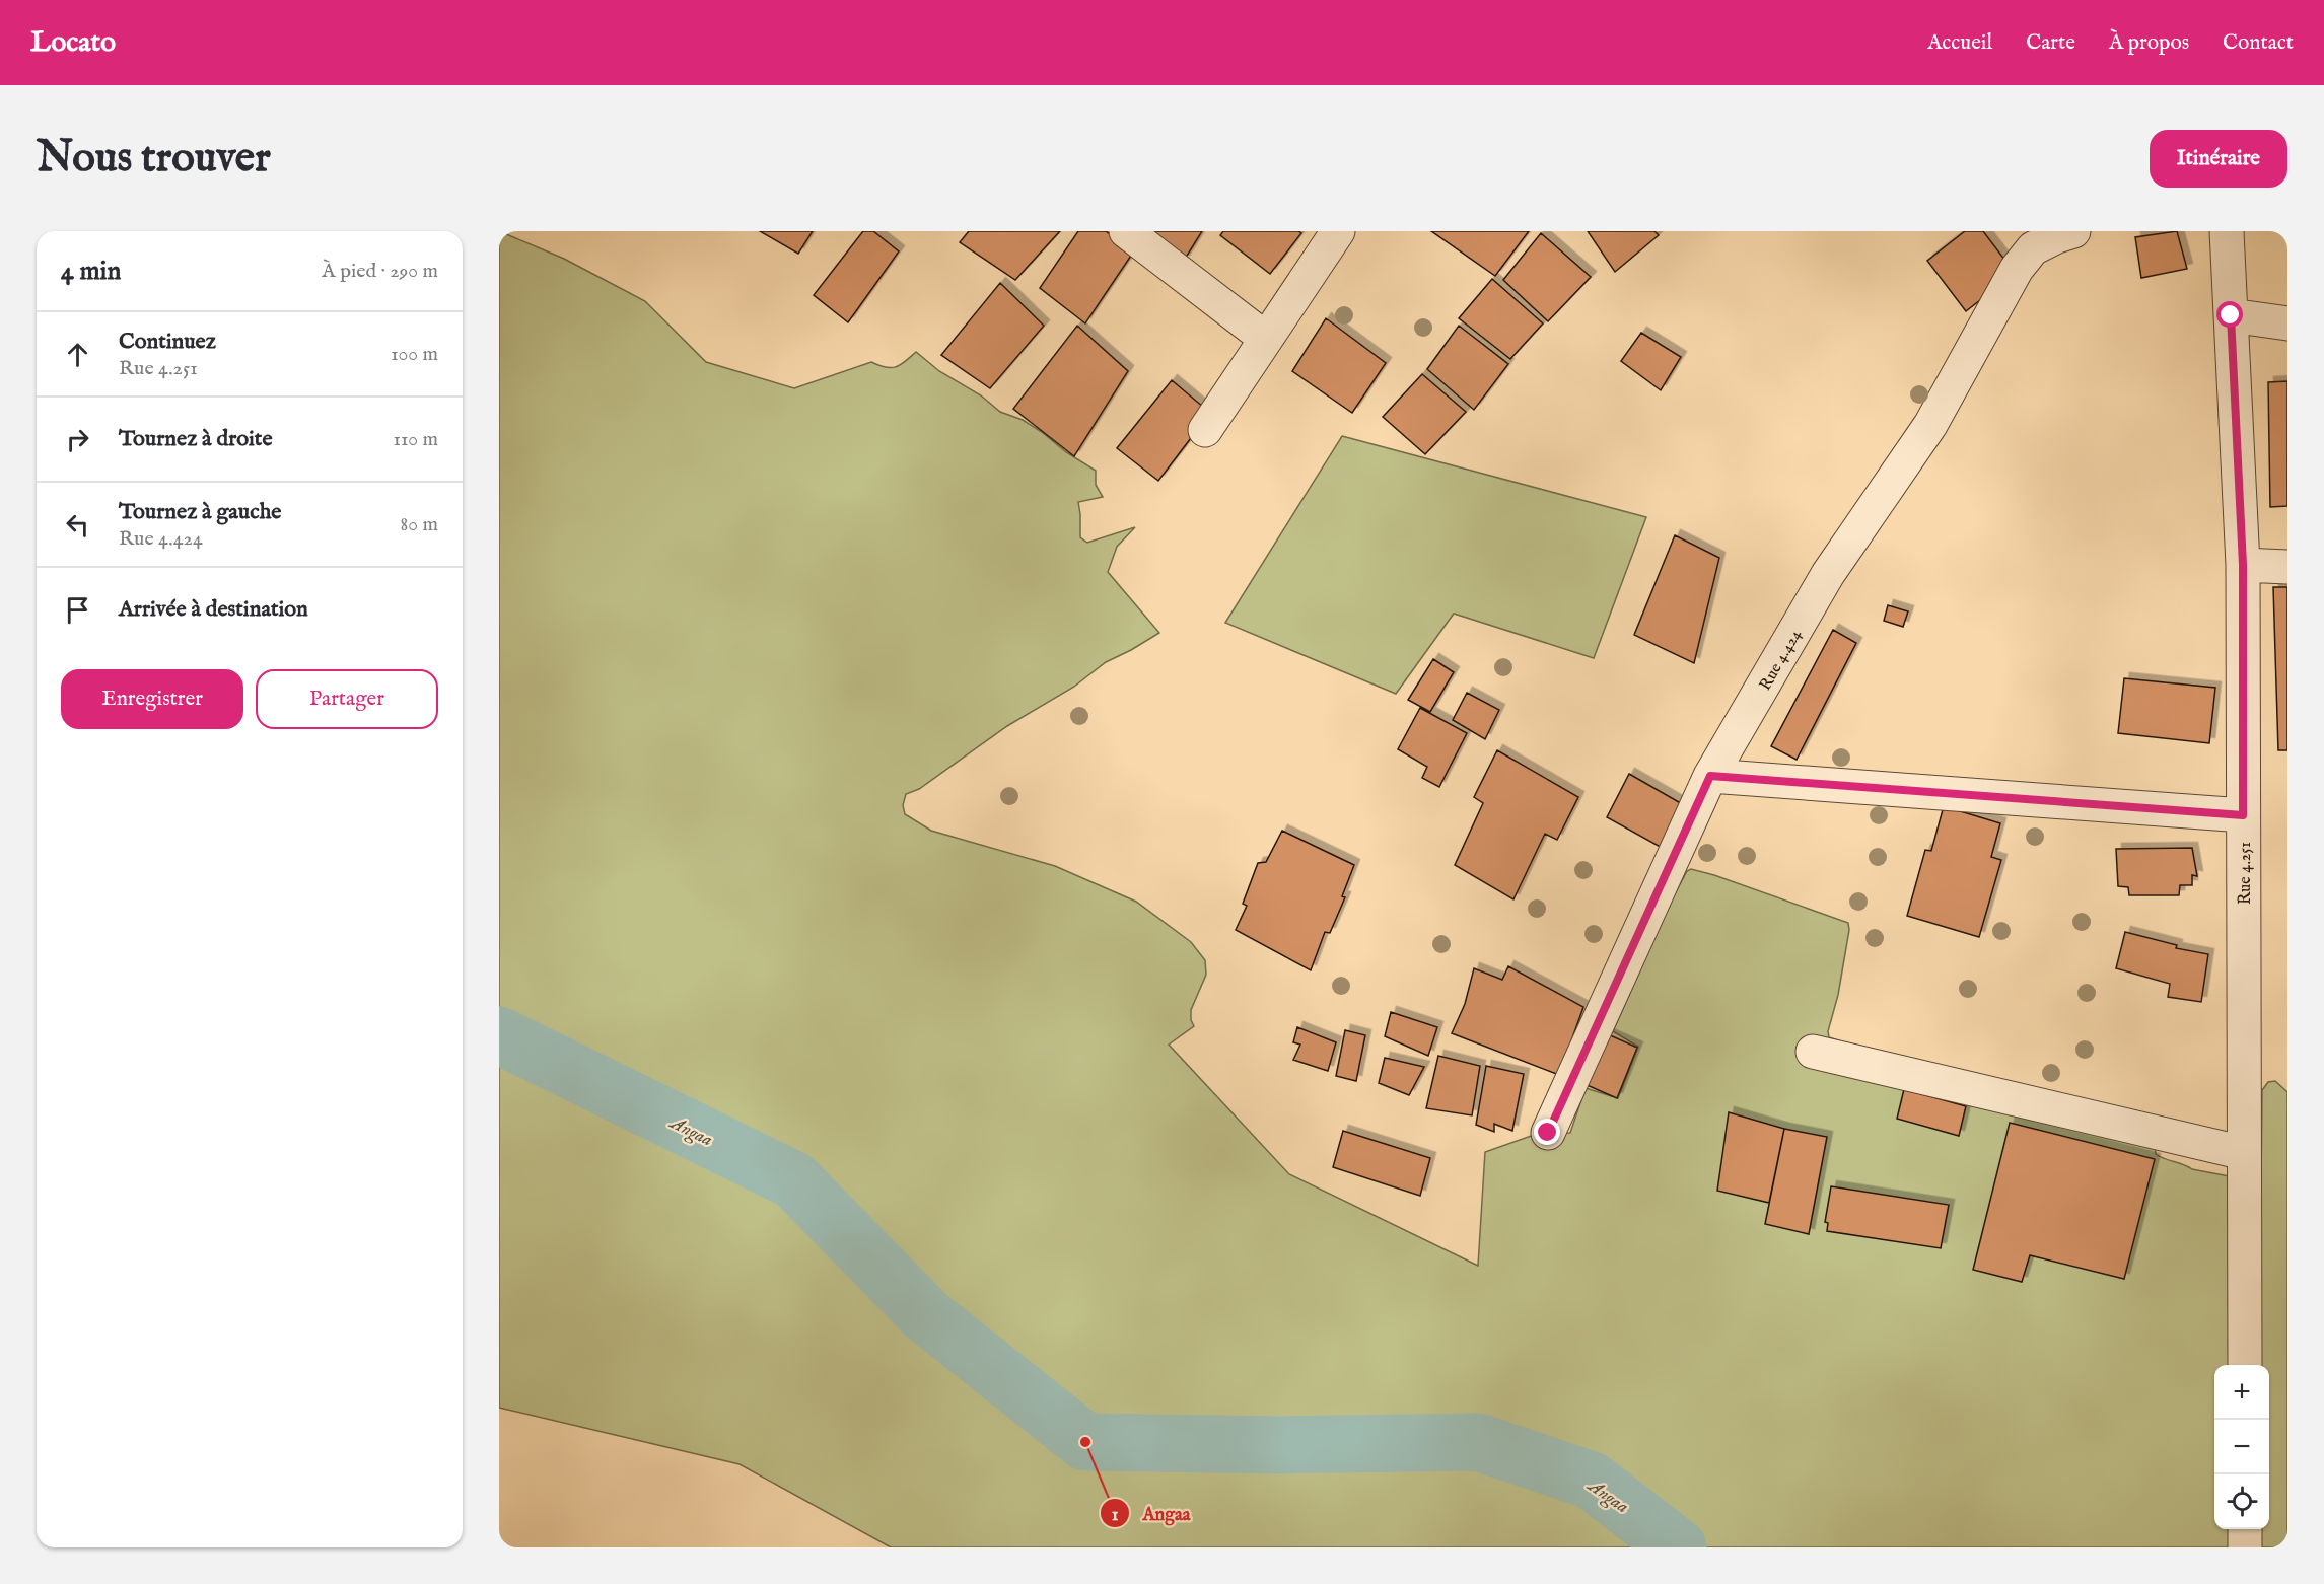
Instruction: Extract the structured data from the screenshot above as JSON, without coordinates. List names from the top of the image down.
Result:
{
  "streets": {
    "street": ["Rue 4.424", "Rue 4.251"]
  },
  "water": ["Angaa"],
  "places": ["Angaa"],
  "page": {
    "header": "Locato",
    "nav": [
      "Accueil",
      "Carte",
      "À propos",
      "Contact"
    ],
    "buttons": [
      "Itinéraire",
      ["Enregistrer", "Partager"]
    ],
    "title": "Nous trouver",
    "heading": ["4 min", "À pied · 290 m"],
    "list": [
      ["Continuez", "Rue 4.251", "100 m"],
      ["Tournez à droite", "110 m"],
      ["Tournez à gauche", "Rue 4.424", "80 m"],
      "Arrivée à destination"
    ],
    "map_buttons": ["+", "−"]
  }
}
